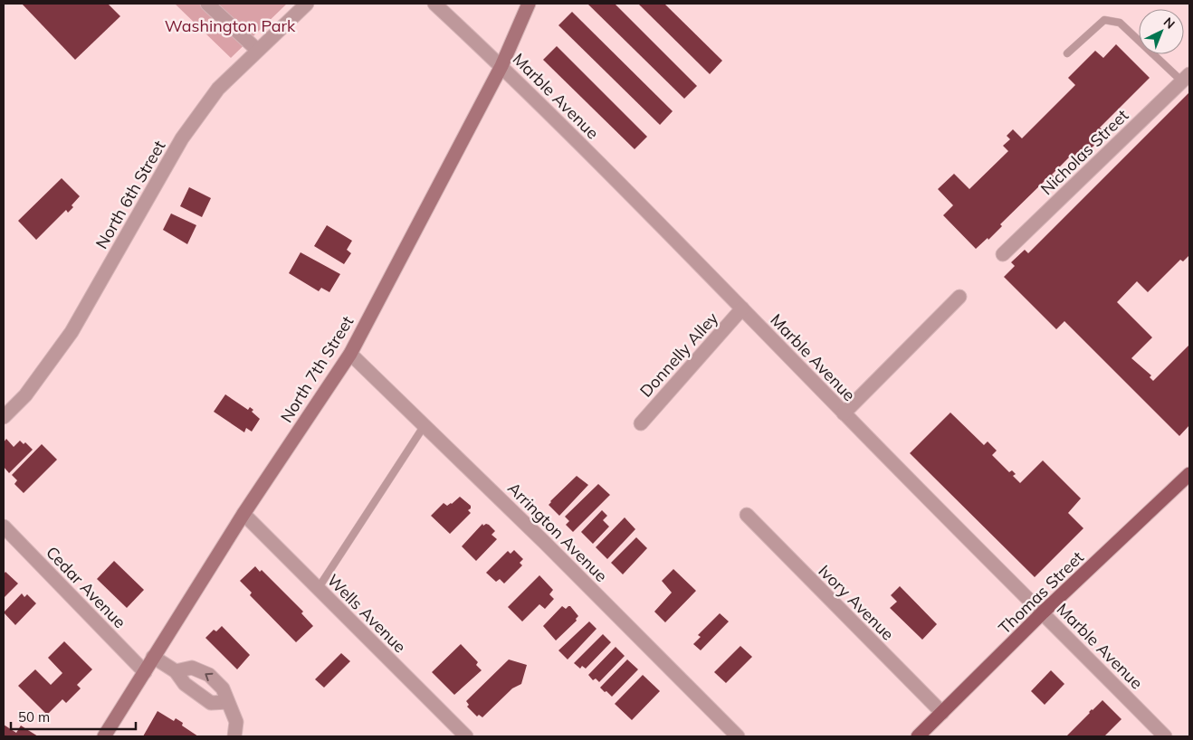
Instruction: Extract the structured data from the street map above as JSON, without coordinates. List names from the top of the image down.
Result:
{
  "streets": {
    "main road": ["Thomas Street"],
    "street": [
      "Marble Avenue",
      "Nicholas Street",
      "North 6th Street",
      "Donnelly Alley",
      "North 7th Street",
      "Arrington Avenue",
      "Cedar Avenue",
      "Ivory Avenue",
      "Wells Avenue"
    ]
  },
  "crossings": [
    ["Marble Avenue", "Donnelly Alley"],
    ["Marble Avenue", "North 7th Street"],
    ["Marble Avenue", "Thomas Street"],
    ["North 7th Street", "Arrington Avenue"],
    ["North 7th Street", "Cedar Avenue"],
    ["North 7th Street", "Wells Avenue"],
    ["Thomas Street", "Ivory Avenue"]
  ],
  "parks": ["Washington Park"],
  "scale_bar": "50 m",
  "north": "top right"
}
